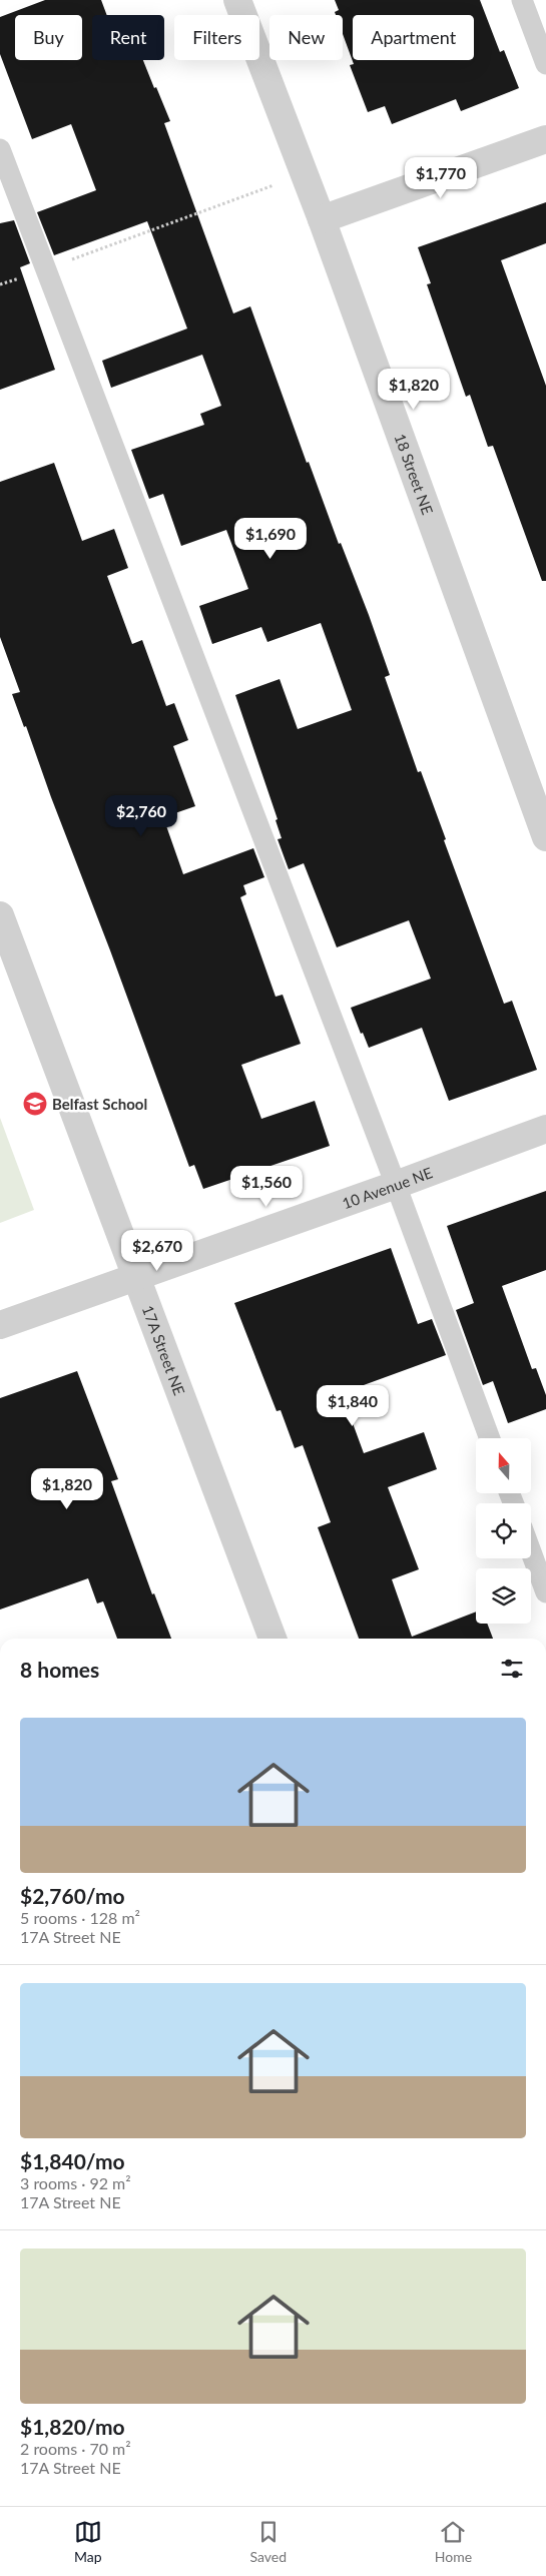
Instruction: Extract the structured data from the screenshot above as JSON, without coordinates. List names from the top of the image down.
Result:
{
  "streets": {
    "street": ["18 Street NE", "10 Avenue NE", "17A Street NE"]
  },
  "crossings": [
    ["10 Avenue NE", "17A Street NE"]
  ],
  "places": {
    "school or university": ["Belfast School"]
  },
  "north": "top",
  "page": {
    "chip": [
      "Buy",
      "Rent",
      "Filters",
      "New",
      "Apartment"
    ],
    "price": [
      "$1,770",
      "$1,820",
      "$1,690",
      "$2,760",
      "$1,560",
      "$2,670",
      "$1,840",
      "$1,820"
    ],
    "heading": "8 homes",
    "list": [
      {
        "name": "$2,760/mo",
        "note": "5 rooms · 128 m² · 17A Street NE"
      },
      {
        "name": "$1,840/mo",
        "note": "3 rooms · 92 m² · 17A Street NE"
      },
      {
        "name": "$1,820/mo",
        "note": "2 rooms · 70 m² · 17A Street NE"
      }
    ],
    "tabs": ["Map", "Saved", "Home"]
  }
}
